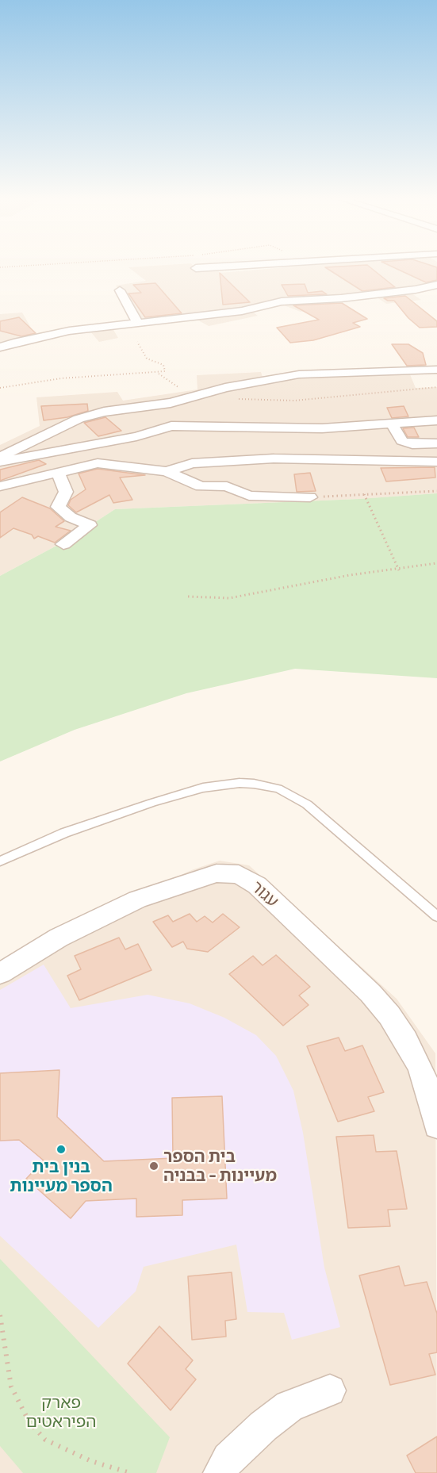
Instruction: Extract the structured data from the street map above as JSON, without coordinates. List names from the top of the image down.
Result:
{
  "streets": {
    "street": ["עגור"]
  },
  "parks": ["פארק הפיראטים"],
  "places": ["בנין בית הספר מעיינות", "בית הספר מעיינות - בבניה"]
}
